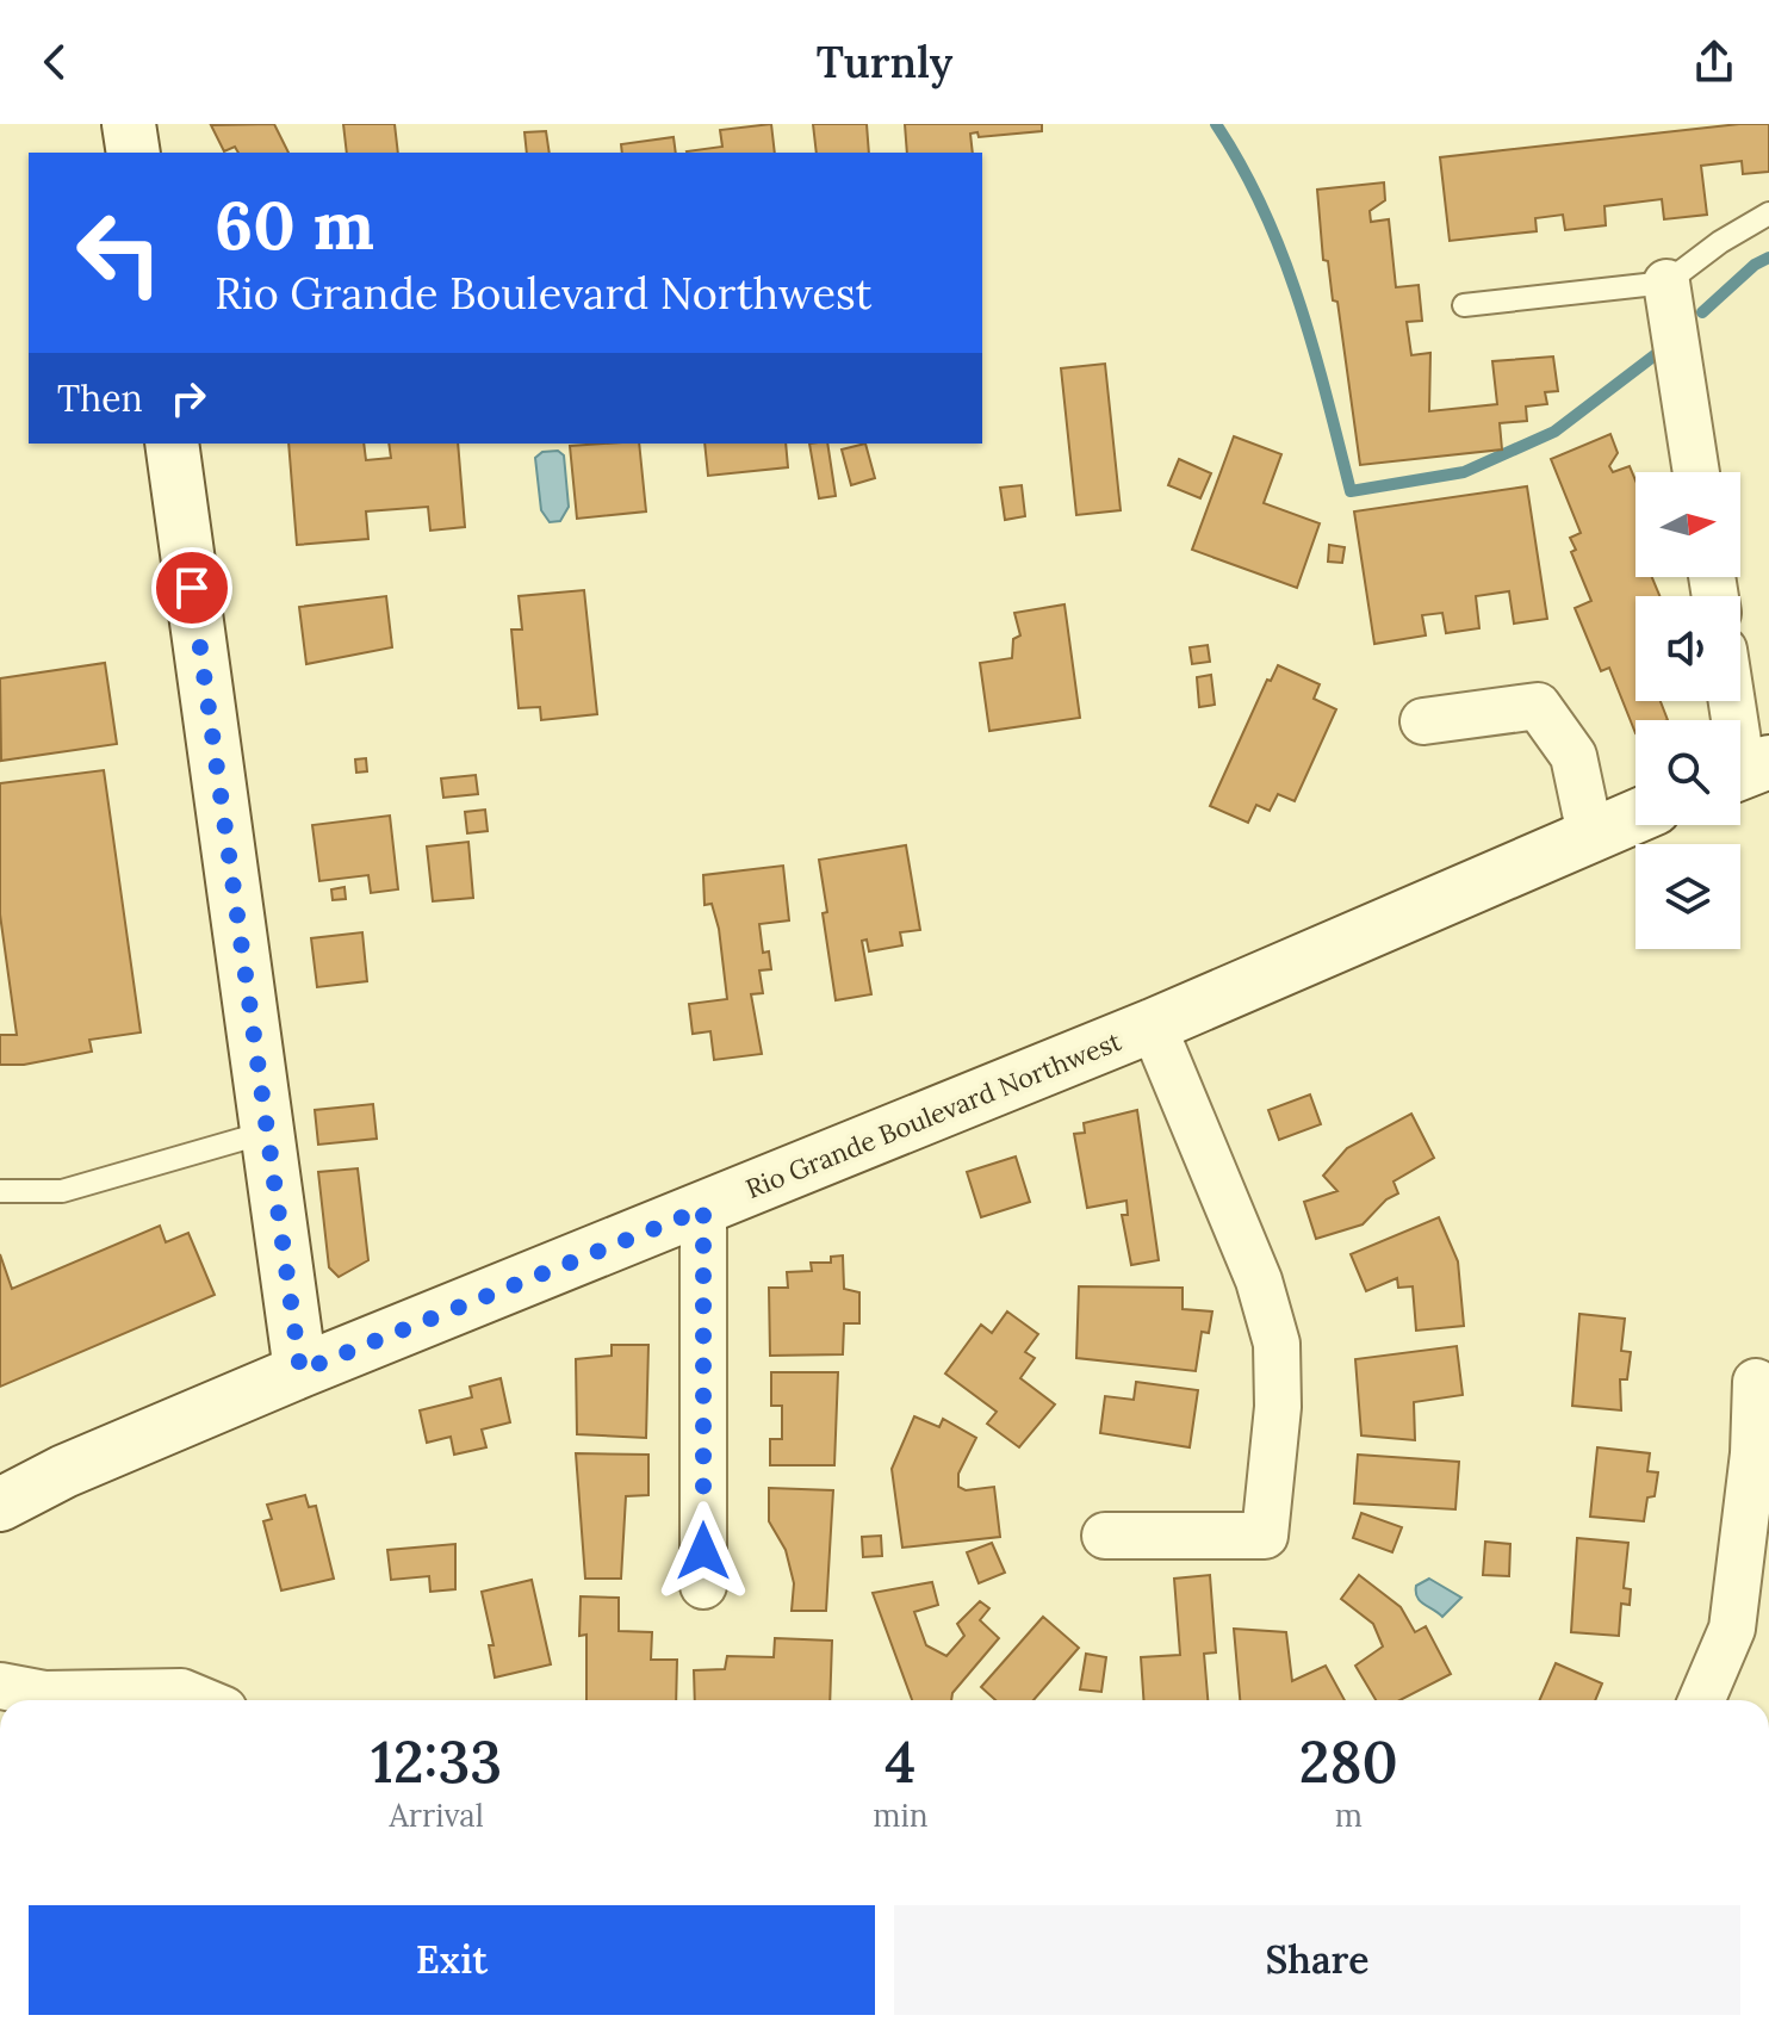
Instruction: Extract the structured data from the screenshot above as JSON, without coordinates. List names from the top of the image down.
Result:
{
  "streets": {
    "main road": ["Rio Grande Boulevard Northwest"]
  },
  "north": "right",
  "page": {
    "header": "Turnly",
    "turn": ["60 m", "Rio Grande Boulevard Northwest"],
    "then": "Then",
    "eta": [
      "12:33",
      "Arrival",
      "4",
      "min",
      "280",
      "m"
    ],
    "buttons": ["Exit", "Share"]
  }
}
